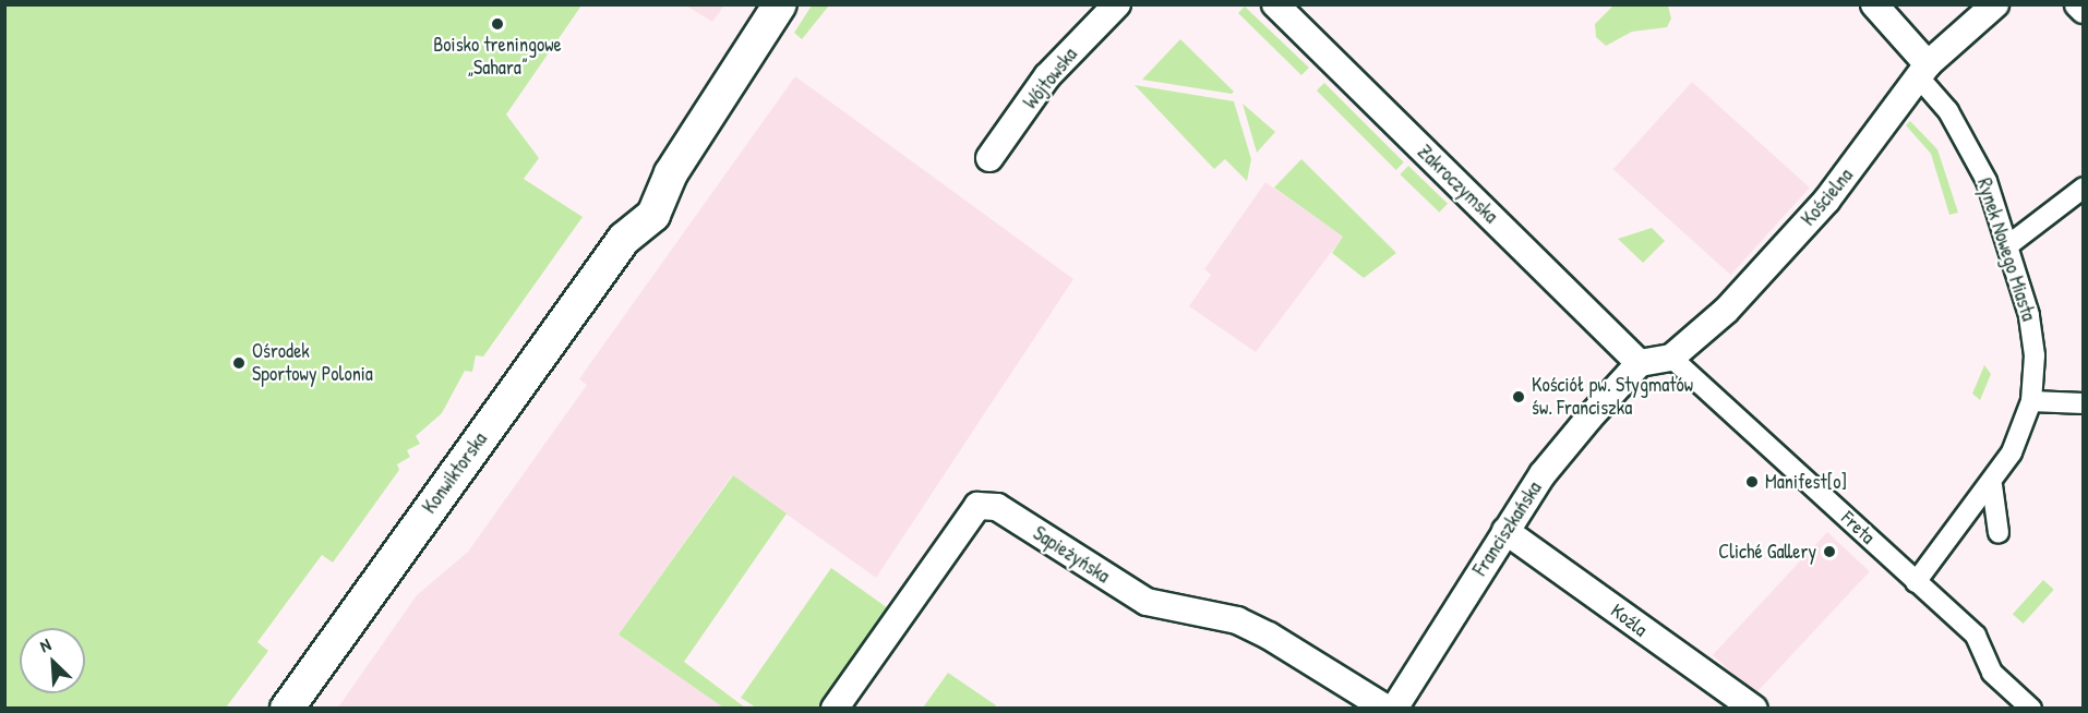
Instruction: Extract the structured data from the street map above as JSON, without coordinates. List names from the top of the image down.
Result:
{
  "streets": {
    "street": [
      "Wójtowska",
      "Zakroczymska",
      "Kościelna",
      "Rynek Nowego Miasta",
      "Konwiktorska",
      "Freta",
      "Franciszkańska",
      "Sapieżyńska",
      "Koźla"
    ]
  },
  "crossings": [
    ["Zakroczymska", "Franciszkańska"],
    ["Kościelna", "Rynek Nowego Miasta"],
    ["Kościelna", "Freta"],
    ["Rynek Nowego Miasta", "Freta"],
    ["Franciszkańska", "Koźla"]
  ],
  "places": [
    "Boisko treningowe „Sahara”",
    "Ośrodek Sportowy Polonia",
    "Kościół pw. Stygmatów św. Franciszka",
    "Manifest[o]",
    "Cliché Gallery"
  ],
  "north": "top left"
}
